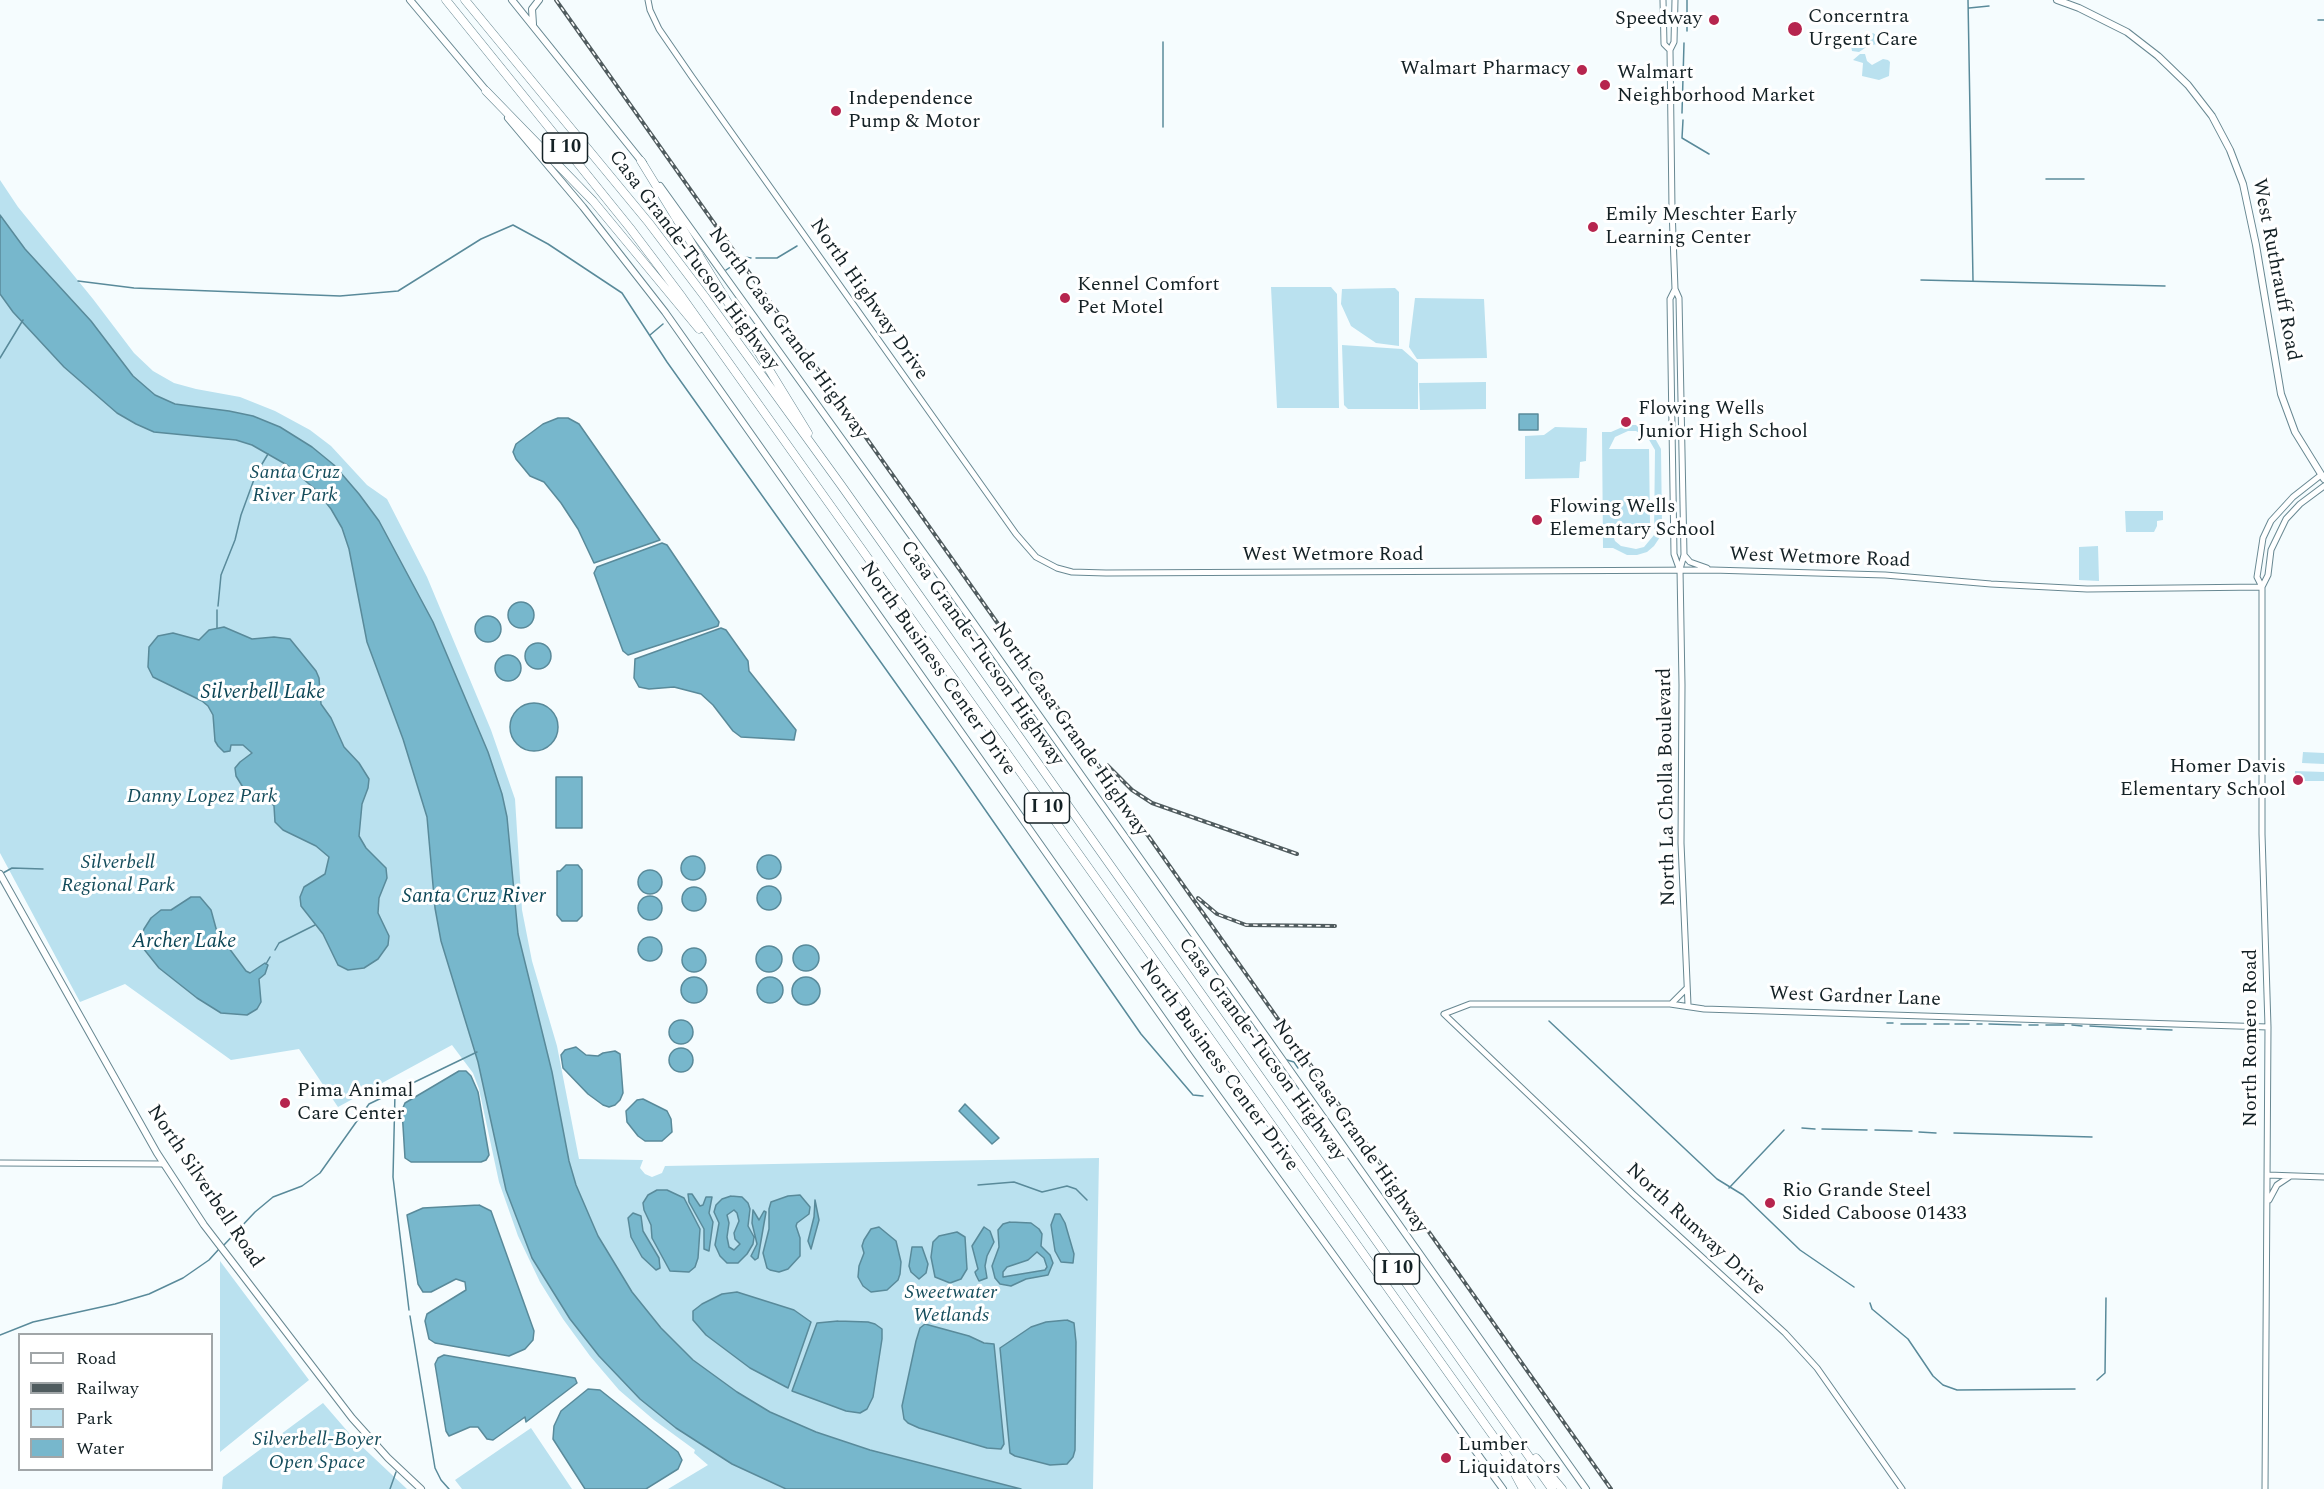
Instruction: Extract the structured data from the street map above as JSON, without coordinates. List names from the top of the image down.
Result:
{
  "streets": {
    "highway": ["I 10", "Casa Grande-Tucson Highway"],
    "main road": [
      "West Ruthrauff Road",
      "North Casa Grande Highway",
      "North Business Center Drive",
      "North Silverbell Road"
    ],
    "street": [
      "North Highway Drive",
      "West Wetmore Road",
      "North La Cholla Boulevard",
      "West Gardner Lane",
      "North Romero Road",
      "North Runway Drive"
    ]
  },
  "crossings": [
    ["West Ruthrauff Road", "North Romero Road"],
    ["North Highway Drive", "West Wetmore Road"],
    ["West Wetmore Road", "North La Cholla Boulevard"],
    ["West Wetmore Road", "North Romero Road"],
    ["North La Cholla Boulevard", "West Gardner Lane"],
    ["West Gardner Lane", "North Romero Road"],
    ["West Gardner Lane", "North Runway Drive"]
  ],
  "water": ["Silverbell Lake", "Santa Cruz River", "Archer Lake"],
  "parks": [
    "Santa Cruz River Park",
    "Danny Lopez Park",
    "Silverbell Regional Park",
    "Sweetwater Wetlands",
    "Silverbell-Boyer Open Space"
  ],
  "places": [
    "Speedway",
    "Concerntra Urgent Care",
    "Walmart Pharmacy",
    "Walmart Neighborhood Market",
    "Independence Pump & Motor",
    "Emily Meschter Early Learning Center",
    "Kennel Comfort Pet Motel",
    "Flowing Wells Junior High School",
    "Flowing Wells Elementary School",
    "Homer Davis Elementary School",
    "Pima Animal Care Center",
    "Rio Grande Steel Sided Caboose 01433",
    "Lumber Liquidators"
  ],
  "legend": [
    "Road",
    "Railway",
    "Park",
    "Water"
  ]
}
